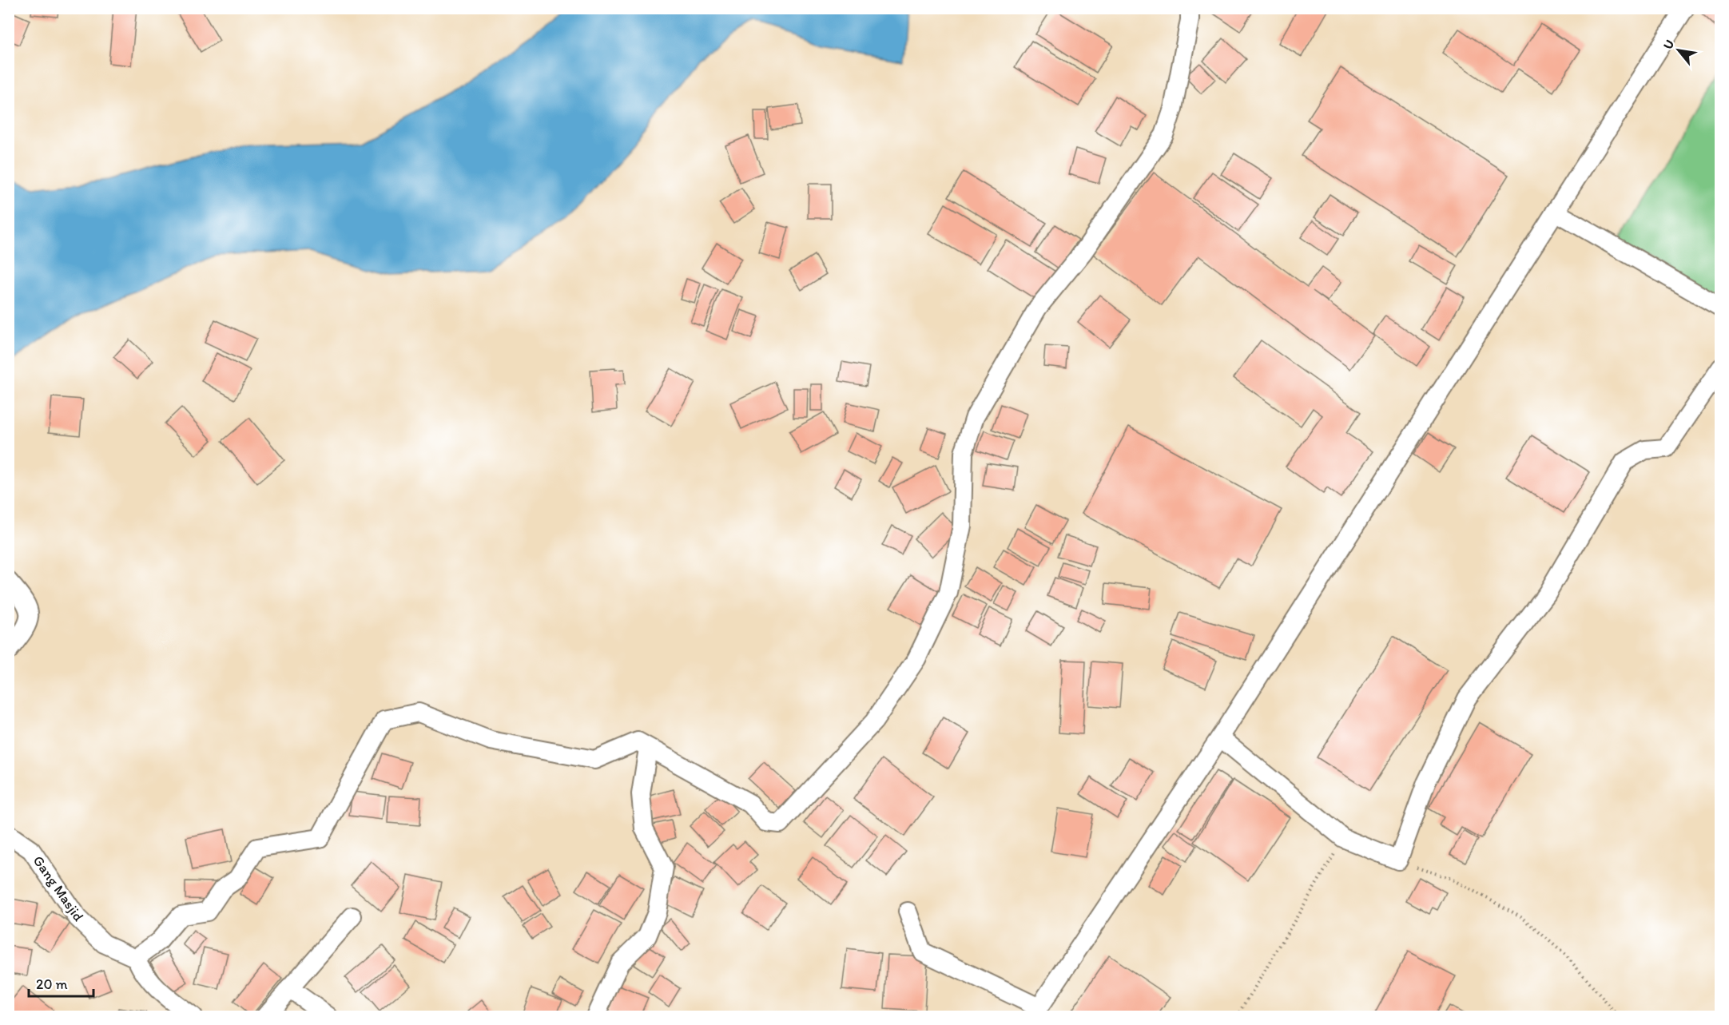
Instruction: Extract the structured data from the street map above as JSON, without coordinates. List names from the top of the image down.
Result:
{
  "streets": {
    "street": ["Gang Masjid"]
  },
  "scale_bar": "20 m",
  "north": "top left"
}
